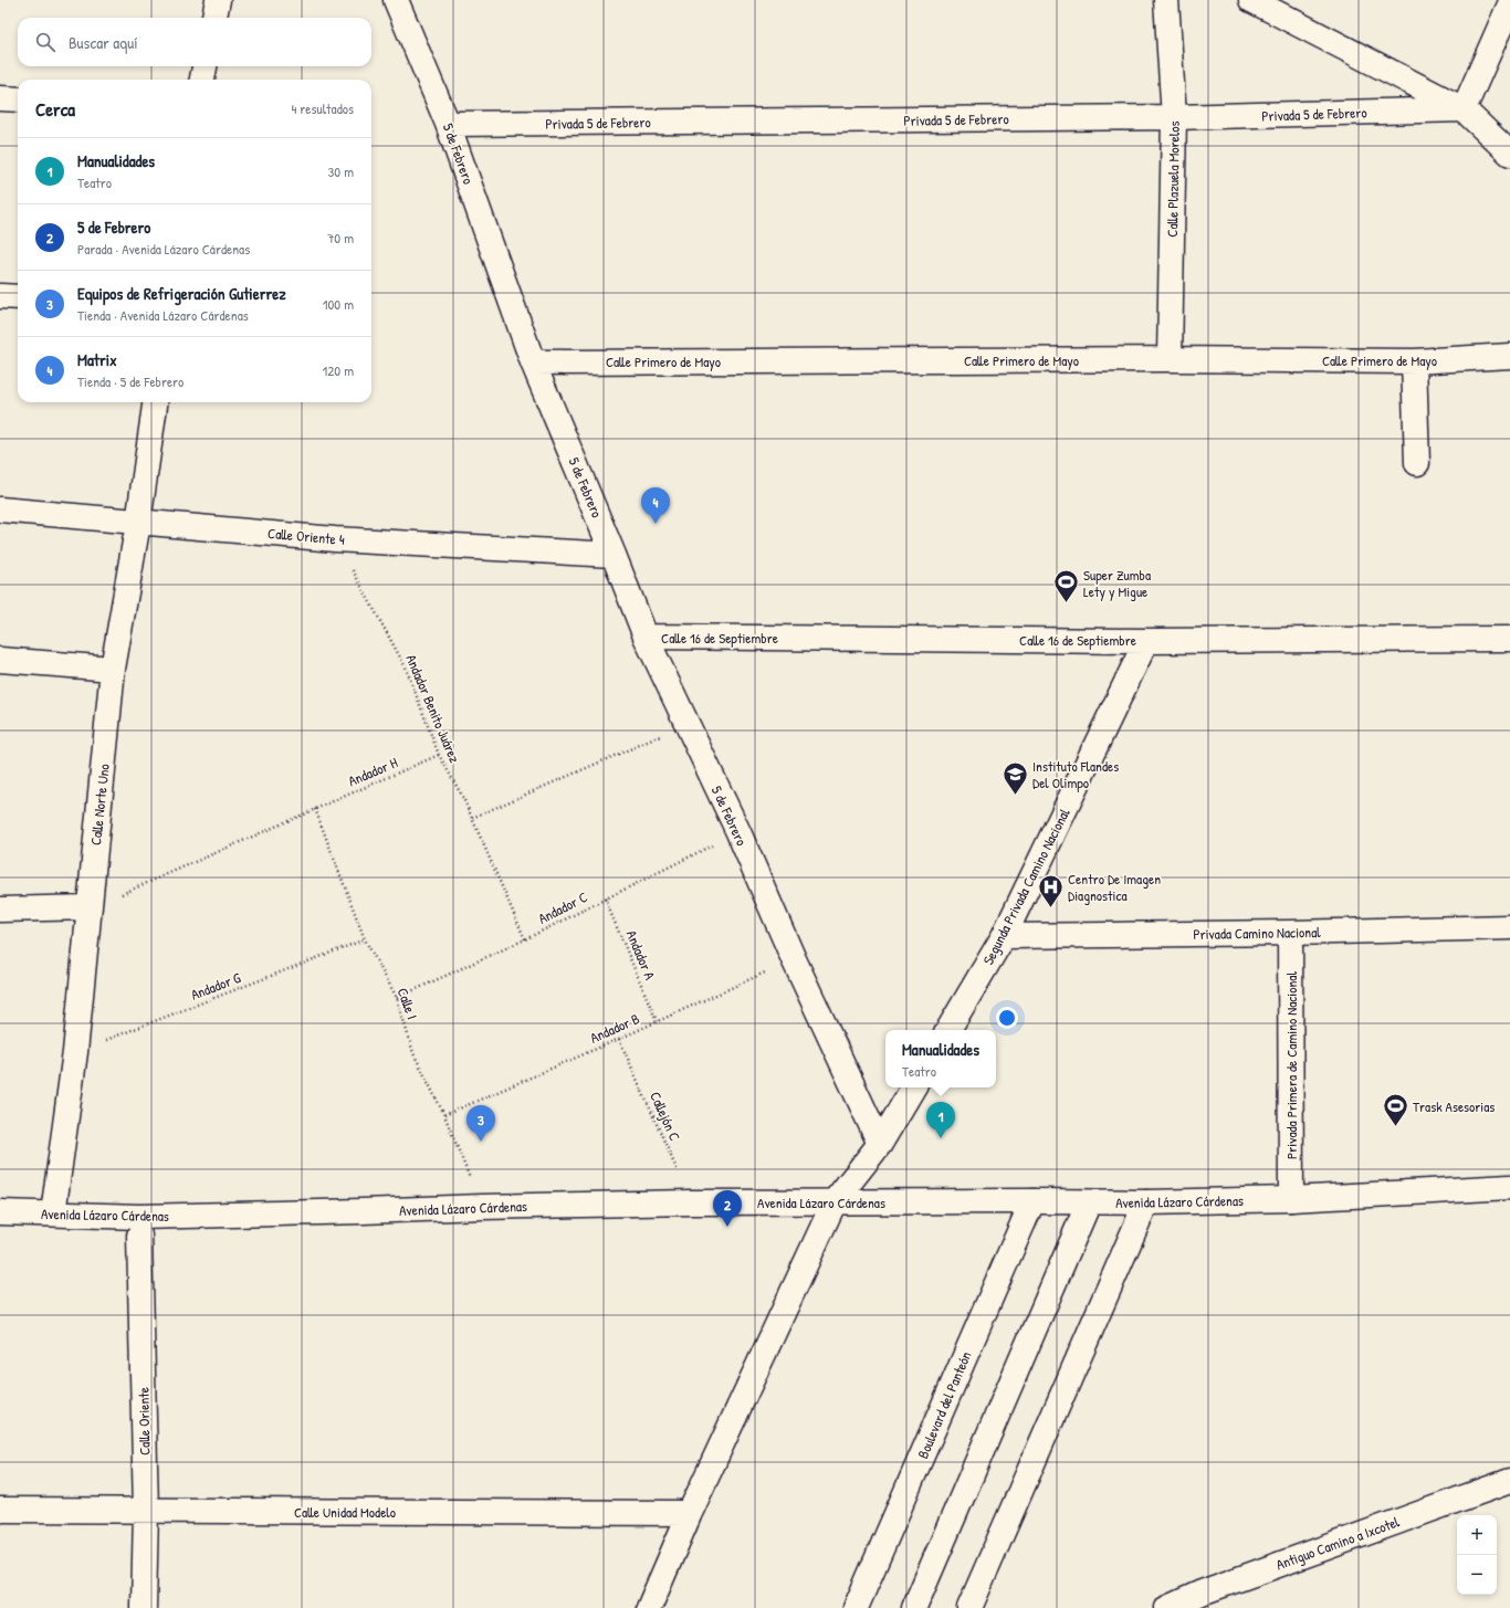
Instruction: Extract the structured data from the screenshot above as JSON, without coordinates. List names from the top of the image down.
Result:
{
  "streets": {
    "street": [
      "Privada 5 de Febrero",
      "5 de Febrero",
      "Calle Plazuela Morelos",
      "Calle Primero de Mayo",
      "Calle Oriente 4",
      "Calle 16 de Septiembre",
      "Calle Norte Uno",
      "Segunda Privada Camino Nacional",
      "Privada Camino Nacional",
      "Privada Primera de Camino Nacional",
      "Avenida Lázaro Cárdenas",
      "Boulevard del Panteón",
      "Calle Oriente",
      "Calle Unidad Modelo",
      "Antiguo Camino a Ixcotel"
    ],
    "path": [
      "Andador Benito Juárez",
      "Andador H",
      "Andador C",
      "Andador A",
      "Andador G",
      "Calle I",
      "Andador B",
      "Callejón C"
    ]
  },
  "crossings": [
    ["Privada 5 de Febrero", "5 de Febrero"],
    ["Privada 5 de Febrero", "Calle Plazuela Morelos"],
    ["5 de Febrero", "Calle Primero de Mayo"],
    ["5 de Febrero", "Calle Oriente 4"],
    ["5 de Febrero", "Calle 16 de Septiembre"],
    ["5 de Febrero", "Andador C"],
    ["5 de Febrero", "Andador B"],
    ["Calle Plazuela Morelos", "Calle Primero de Mayo"],
    ["Calle Oriente 4", "Andador Benito Juárez"],
    ["Calle Oriente 4", "Calle Norte Uno"],
    ["Calle 16 de Septiembre", "Segunda Privada Camino Nacional"],
    ["Andador Benito Juárez", "Andador H"],
    ["Andador Benito Juárez", "Andador C"],
    ["Andador H", "Calle Norte Uno"],
    ["Andador H", "Calle I"],
    ["Calle Norte Uno", "Andador G"],
    ["Calle Norte Uno", "Avenida Lázaro Cárdenas"],
    ["Segunda Privada Camino Nacional", "Privada Camino Nacional"],
    ["Andador C", "Andador A"],
    ["Andador C", "Calle I"],
    ["Privada Camino Nacional", "Privada Primera de Camino Nacional"],
    ["Andador A", "Andador B"],
    ["Andador G", "Calle I"],
    ["Calle I", "Andador B"],
    ["Calle I", "Avenida Lázaro Cárdenas"],
    ["Andador B", "Callejón C"],
    ["Privada Primera de Camino Nacional", "Avenida Lázaro Cárdenas"],
    ["Callejón C", "Avenida Lázaro Cárdenas"],
    ["Avenida Lázaro Cárdenas", "Boulevard del Panteón"],
    ["Calle Oriente", "Calle Unidad Modelo"]
  ],
  "places": {
    "sports": ["Super Zumba Lety y Migue", "Trask Asesorias"],
    "school or university": ["Instituto Flandes Del Olimpo"],
    "hospital": ["Centro De Imagen Diagnostica"]
  },
  "page": {
    "search": "Buscar aquí",
    "heading": ["Cerca", "4 resultados"],
    "list": [
      {
        "mark": "1",
        "name": "Manualidades",
        "note": "Teatro",
        "value": "30 m"
      },
      {
        "mark": "2",
        "name": "5 de Febrero",
        "note": "Parada · Avenida Lázaro Cárdenas",
        "value": "70 m"
      },
      {
        "mark": "3",
        "name": "Equipos de Refrigeración Gutierrez",
        "note": "Tienda · Avenida Lázaro Cárdenas",
        "value": "100 m"
      },
      {
        "mark": "4",
        "name": "Matrix",
        "note": "Tienda · 5 de Febrero",
        "value": "120 m"
      }
    ],
    "pins": [
      "4",
      "1",
      "3",
      "2"
    ],
    "popup": ["Manualidades", "Teatro"],
    "map_buttons": ["+", "−"]
  }
}
